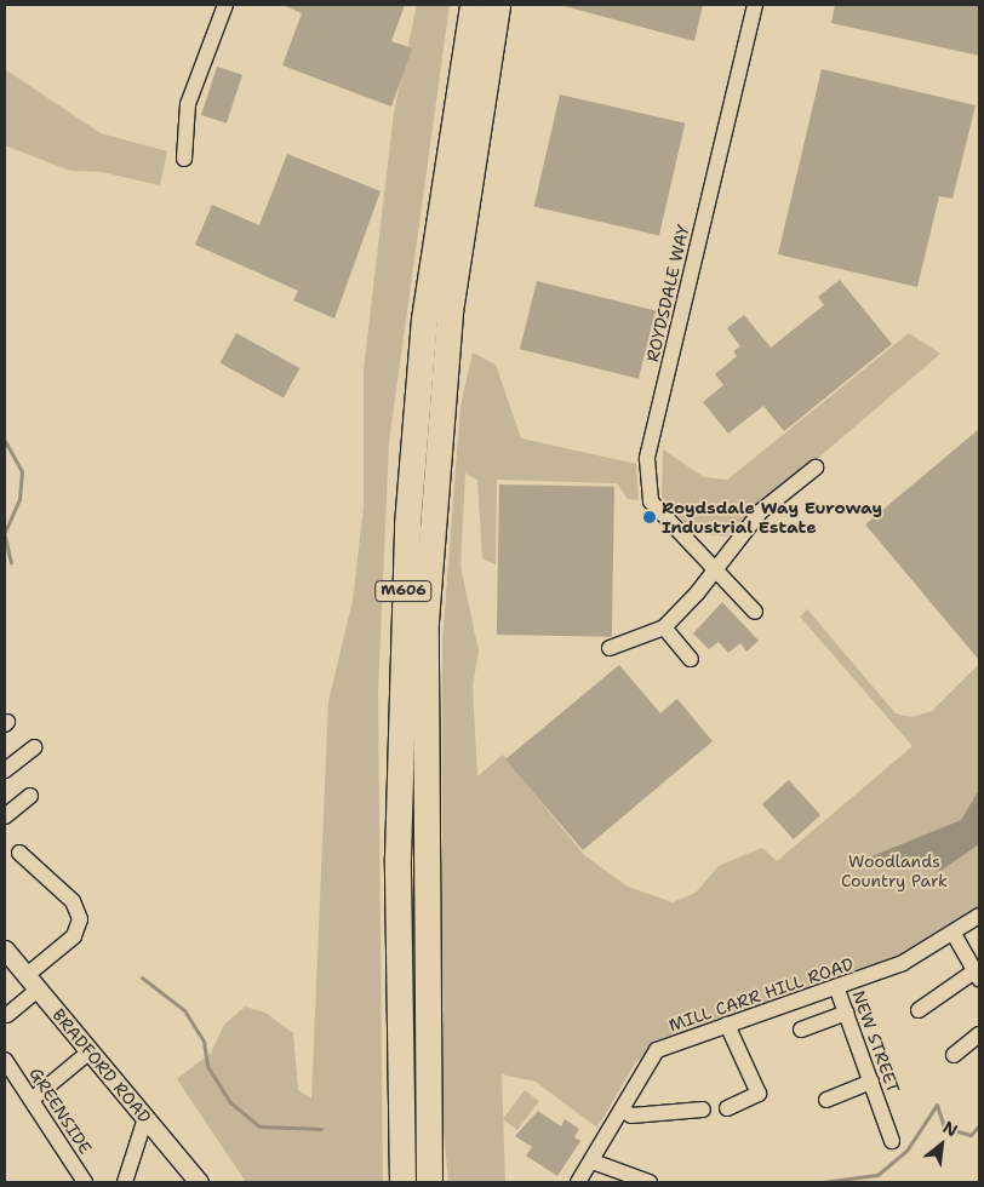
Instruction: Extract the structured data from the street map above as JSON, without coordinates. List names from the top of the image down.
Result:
{
  "streets": {
    "highway": ["M606"],
    "street": [
      "ROYDSDALE WAY",
      "MILL CARR HILL ROAD",
      "NEW STREET",
      "BRADFORD ROAD",
      "GREENSIDE"
    ]
  },
  "crossings": [
    ["MILL CARR HILL ROAD", "NEW STREET"]
  ],
  "parks": ["Woodlands Country Park"],
  "places": ["Roydsdale Way Euroway Industrial Estate"],
  "north": "top right"
}
